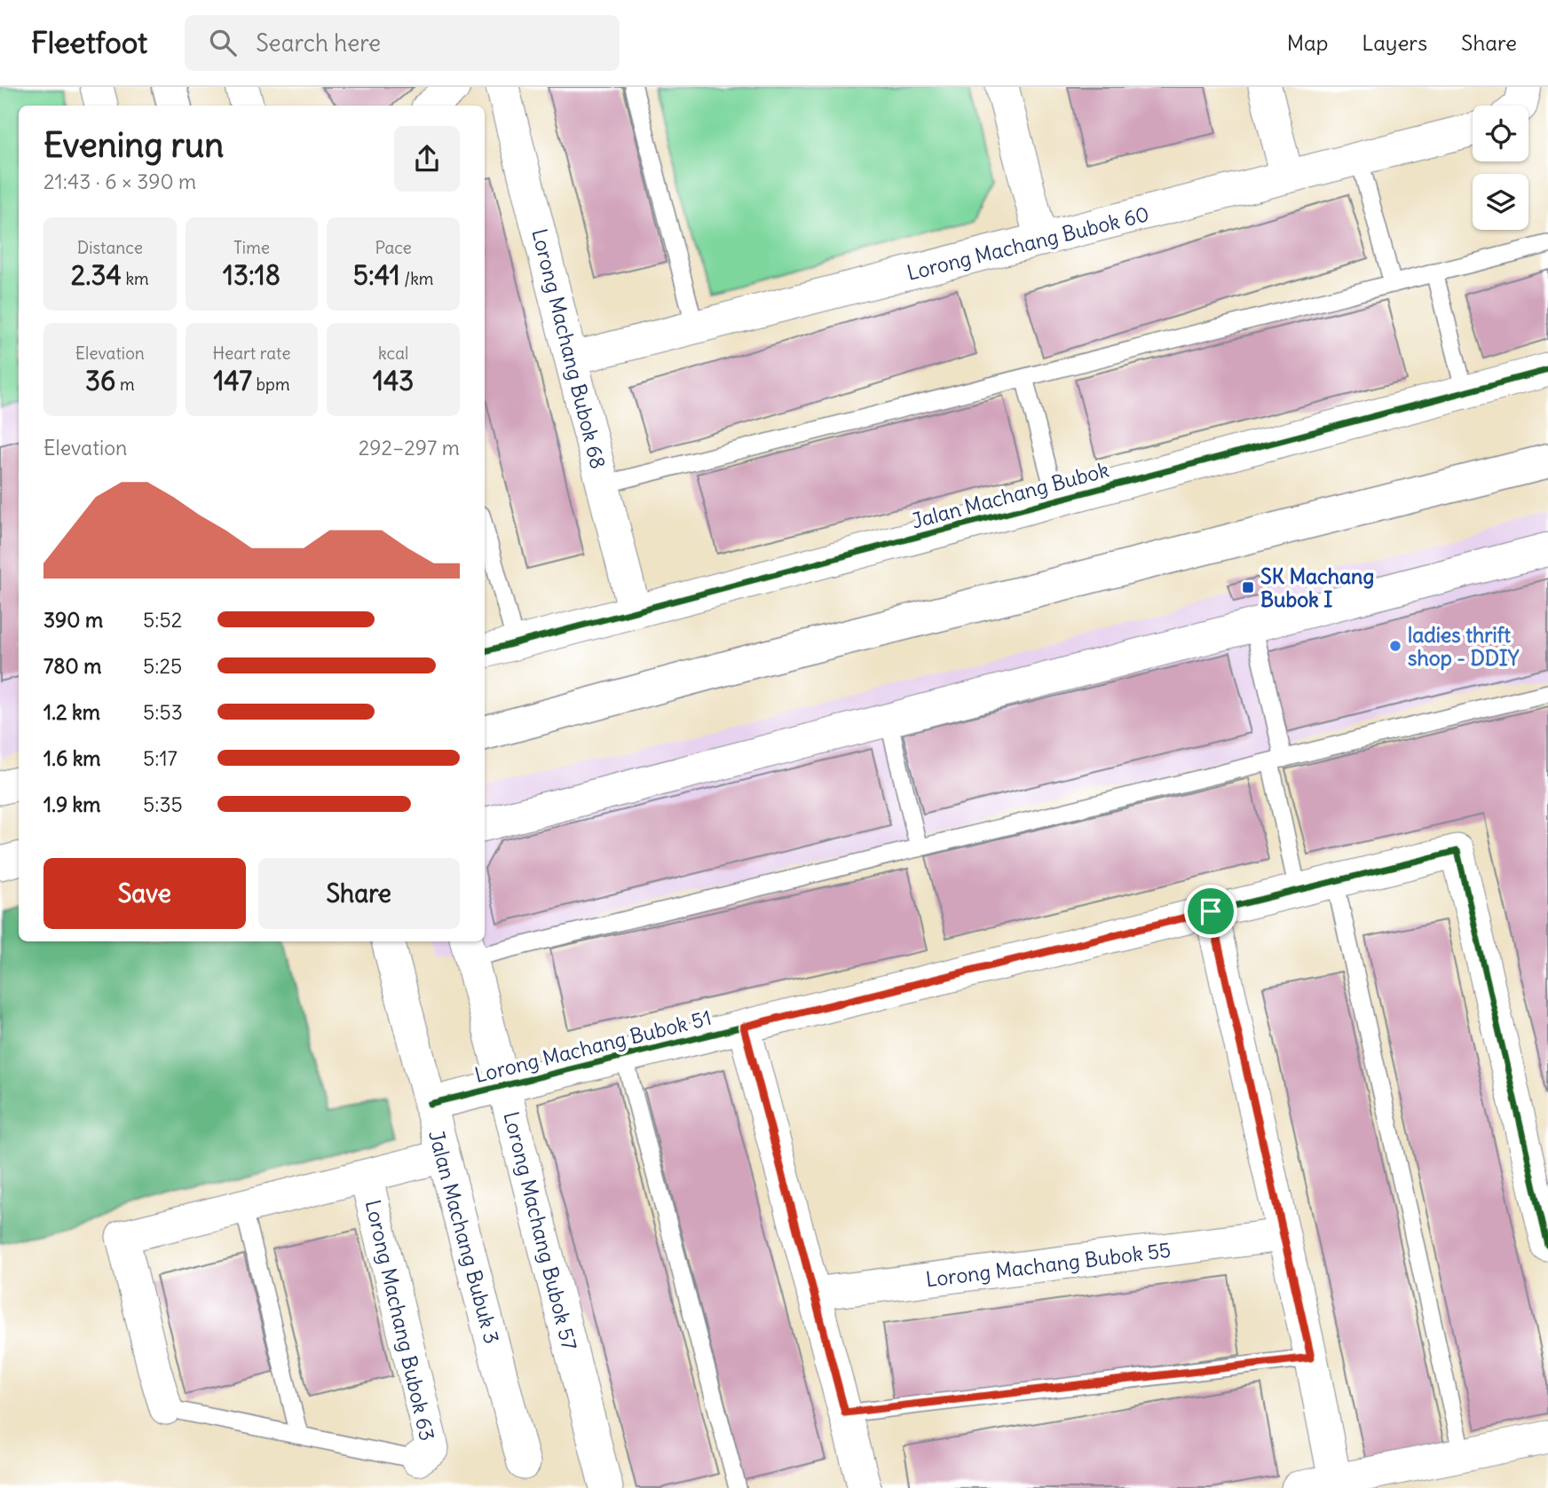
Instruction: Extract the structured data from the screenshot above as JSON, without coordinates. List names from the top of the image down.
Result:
{
  "streets": {
    "street": [
      "Lorong Machang Bubok 60",
      "Lorong Machang Bubok 68",
      "Jalan Machang Bubok",
      "Lorong Machang Bubok 51",
      "Lorong Machang Bubok 57",
      "Jalan Machang Bubuk 3",
      "Lorong Machang Bubok 55",
      "Lorong Machang Bubok 63"
    ]
  },
  "crossings": [
    ["Lorong Machang Bubok 60", "Lorong Machang Bubok 68"],
    ["Lorong Machang Bubok 68", "Jalan Machang Bubok"],
    ["Lorong Machang Bubok 51", "Lorong Machang Bubok 57"],
    ["Lorong Machang Bubok 51", "Jalan Machang Bubuk 3"],
    ["Jalan Machang Bubuk 3", "Lorong Machang Bubok 63"]
  ],
  "places": {
    "transit": ["SK Machang Bubok I"],
    "other": ["ladies thrift shop - DDIY"]
  },
  "page": {
    "header": "Fleetfoot",
    "search": "Search here",
    "nav": ["Map", "Layers", "Share"],
    "heading": ["Evening run", "21:43 · 6 × 390 m"],
    "stats": [
      ["Distance", "2.34 km"],
      ["Time", "13:18"],
      ["Pace", "5:41 /km"],
      ["Elevation", "36 m"],
      ["Heart rate", "147 bpm"],
      ["kcal", "143"]
    ],
    "chart": ["Elevation", "292–297 m"],
    "list": [
      {
        "name": "390 m",
        "note": "5:52"
      },
      {
        "name": "780 m",
        "note": "5:25"
      },
      {
        "name": "1.2 km",
        "note": "5:53"
      },
      {
        "name": "1.6 km",
        "note": "5:17"
      },
      {
        "name": "1.9 km",
        "note": "5:35"
      }
    ],
    "buttons": ["Save", "Share"]
  }
}
